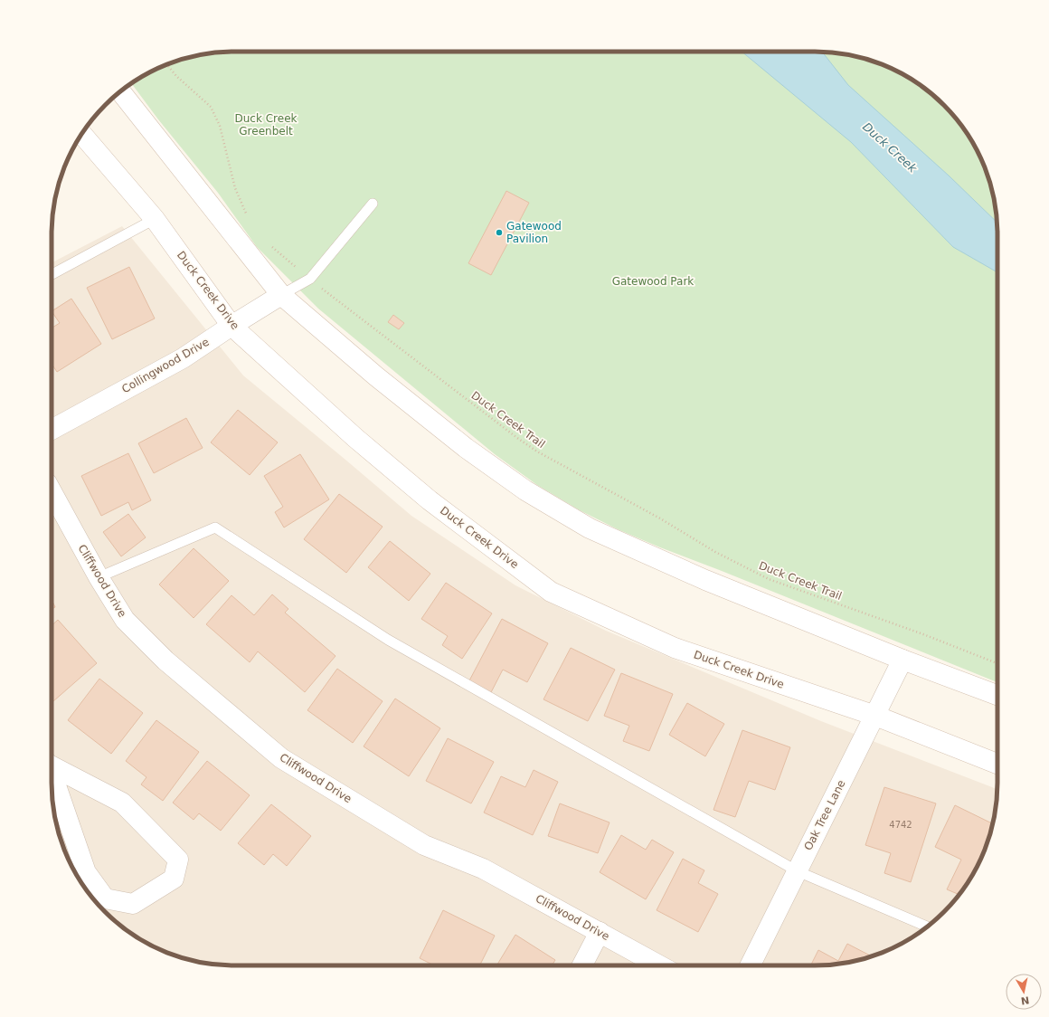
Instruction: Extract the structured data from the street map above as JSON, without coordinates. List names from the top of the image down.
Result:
{
  "streets": {
    "main road": [
      "Duck Creek Drive",
      "Collingwood Drive",
      "Cliffwood Drive",
      "Oak Tree Lane"
    ],
    "path": ["Duck Creek Trail"]
  },
  "crossings": [
    ["Duck Creek Drive", "Collingwood Drive"],
    ["Duck Creek Drive", "Oak Tree Lane"]
  ],
  "water": ["Duck Creek"],
  "parks": ["Duck Creek Greenbelt", "Gatewood Park"],
  "places": ["Gatewood Pavilion"],
  "house_numbers": ["4742"],
  "north": "bottom"
}
